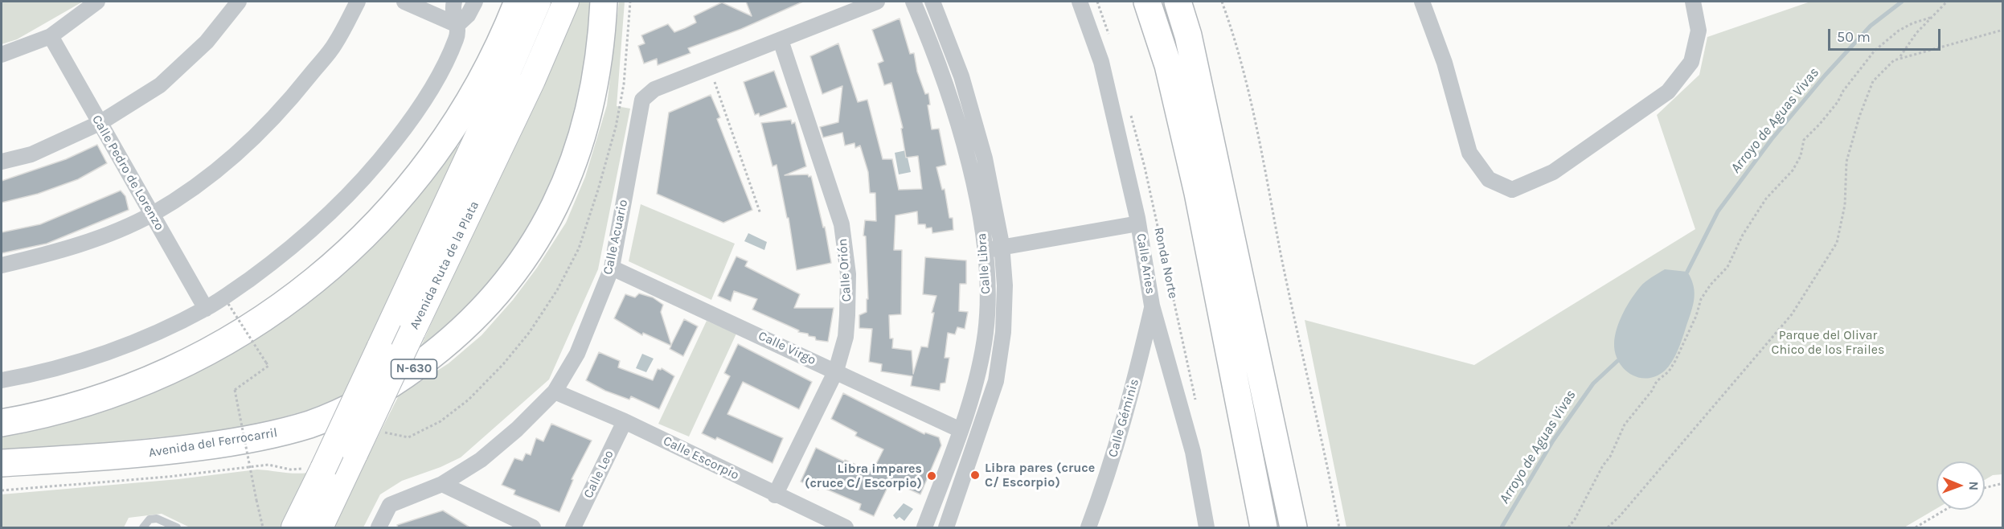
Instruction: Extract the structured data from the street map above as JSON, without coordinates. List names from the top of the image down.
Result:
{
  "streets": {
    "highway": ["N-630", "Avenida del Ferrocarril"],
    "main road": ["Avenida Ruta de la Plata"],
    "street": [
      "Calle Pedro de Lorenzo",
      "Calle Acuario",
      "Calle Libra",
      "Calle Aries",
      "Calle Orión",
      "Calle Virgo",
      "Calle Géminis",
      "Calle Escorpio",
      "Calle Leo"
    ],
    "path": ["Ronda Norte"]
  },
  "crossings": [
    ["Calle Acuario", "Calle Orión"],
    ["Calle Acuario", "Calle Virgo"],
    ["Calle Acuario", "Calle Escorpio"],
    ["Calle Libra", "Calle Virgo"],
    ["Calle Aries", "Calle Géminis"],
    ["Calle Orión", "Calle Virgo"],
    ["Calle Orión", "Calle Escorpio"],
    ["Calle Escorpio", "Calle Leo"]
  ],
  "water": ["Arroyo de Aguas Vivas"],
  "parks": ["Parque del Olivar Chico de los Frailes"],
  "places": ["Libra pares (cruce C/ Escorpio)", "Libra impares (cruce C/ Escorpio)"],
  "scale_bar": "50 m",
  "north": "right"
}
